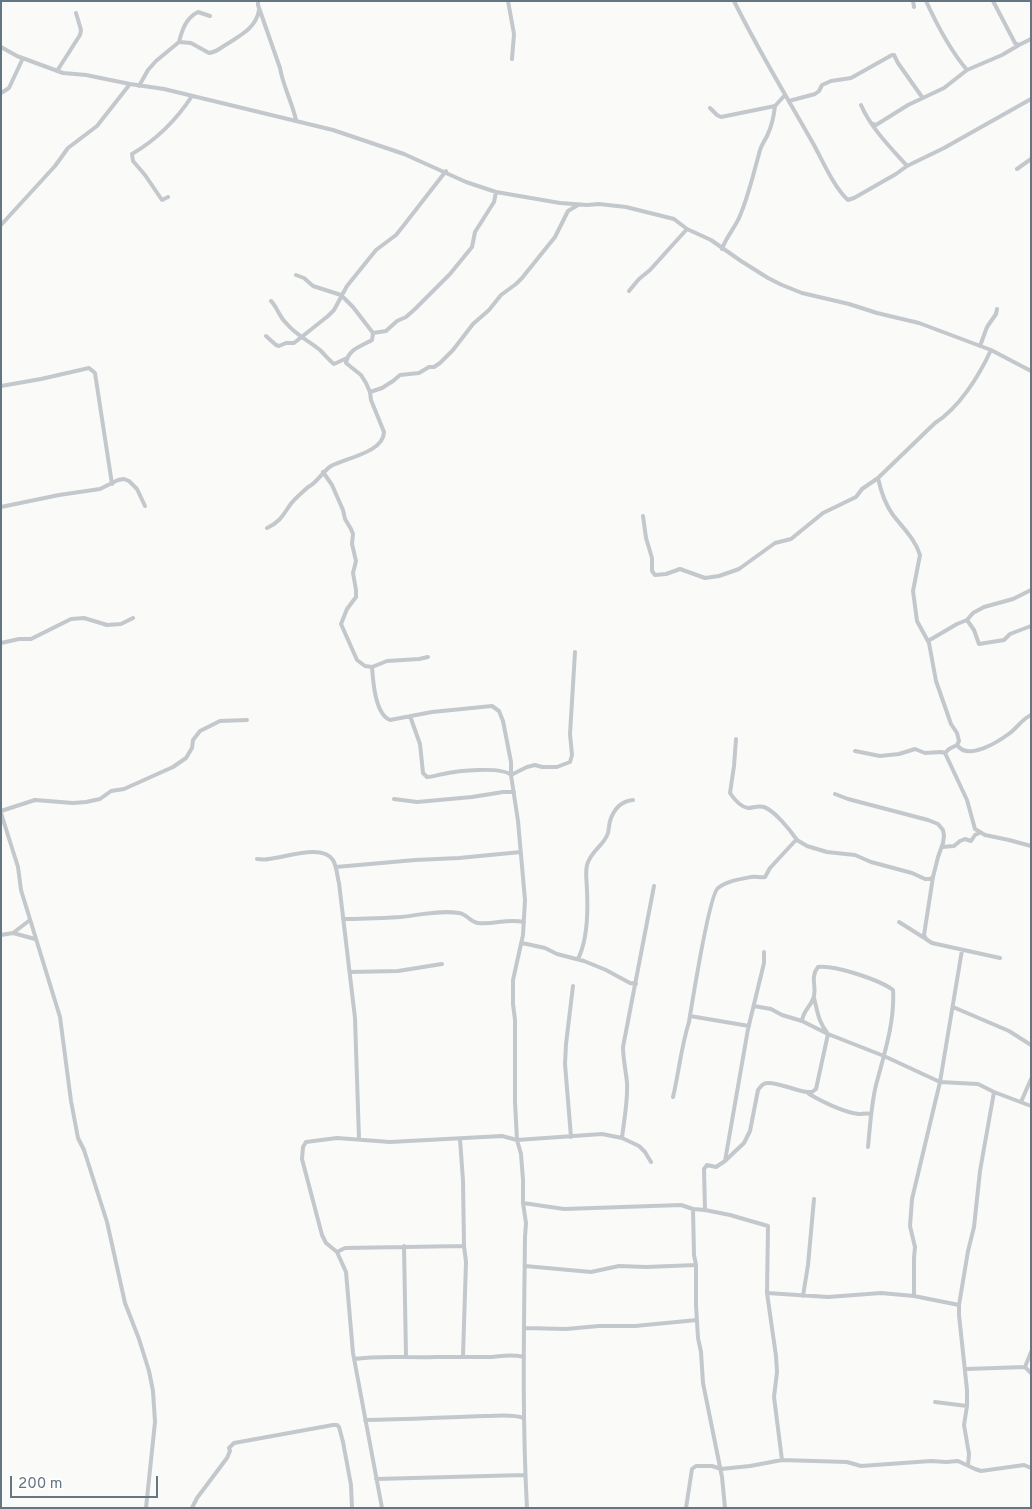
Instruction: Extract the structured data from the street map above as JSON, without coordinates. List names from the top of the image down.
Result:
{
  "scale_bar": "200 m"
}
